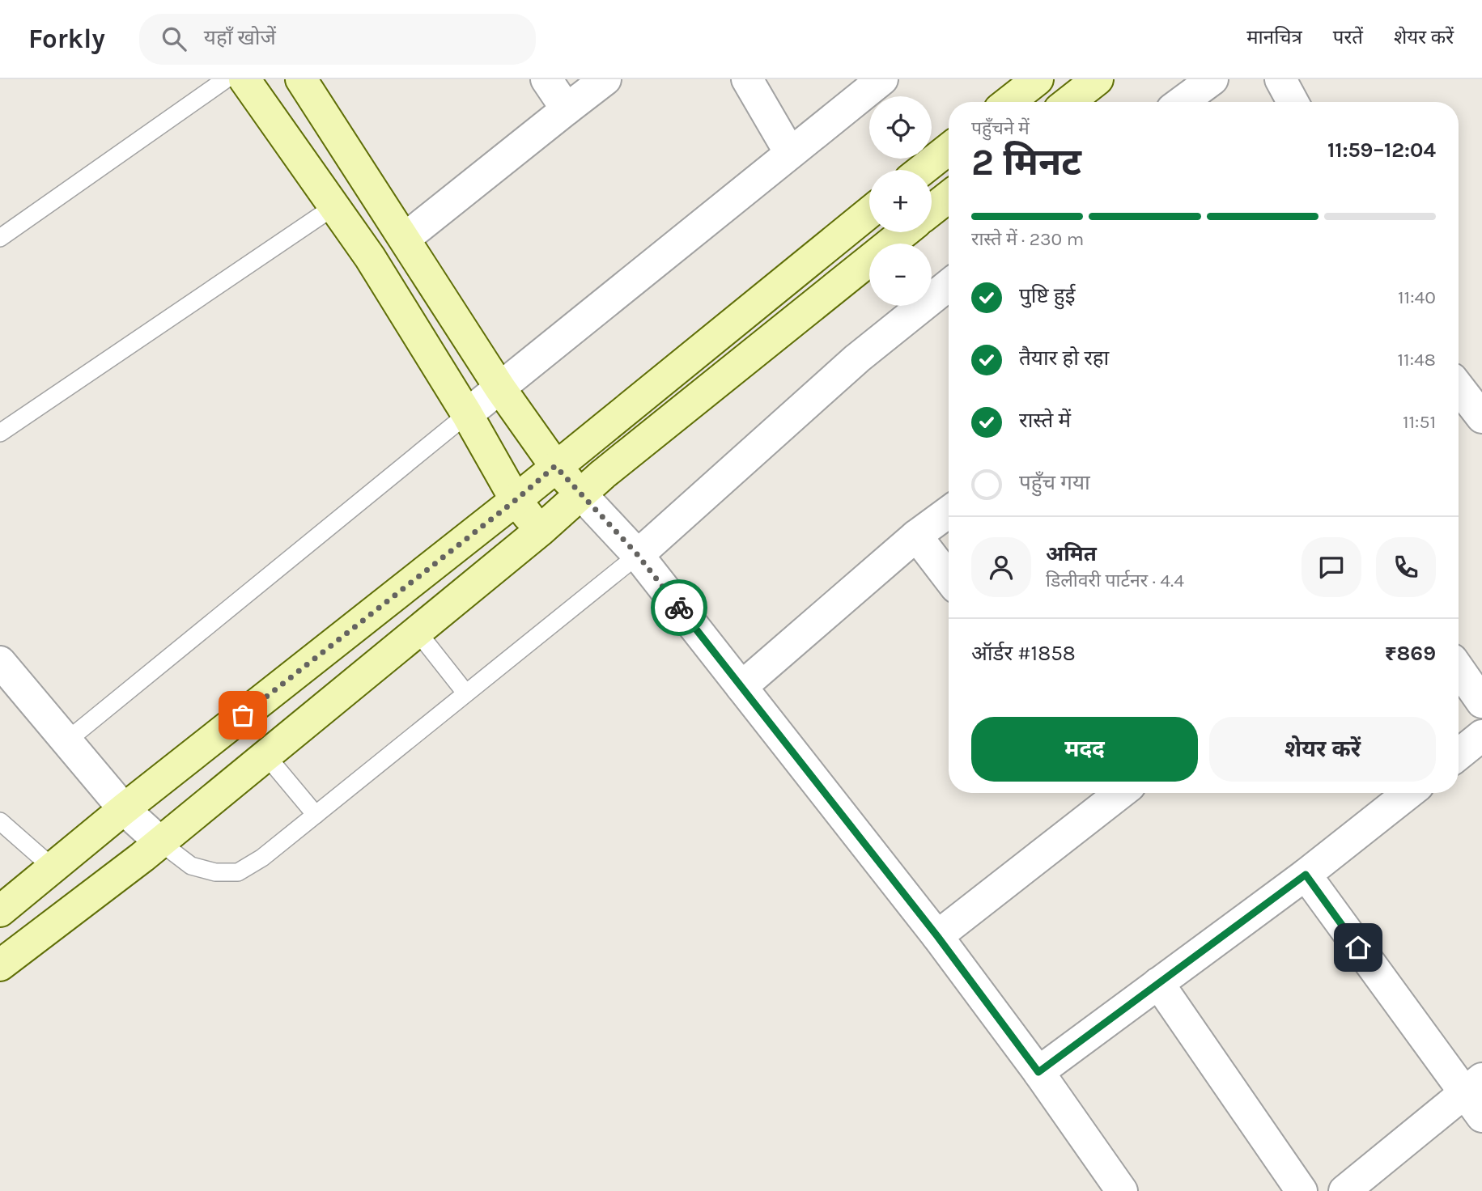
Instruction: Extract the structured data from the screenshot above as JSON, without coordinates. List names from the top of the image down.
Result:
{
  "page": {
    "header": "Forkly",
    "search": "यहाँ खोजें",
    "nav": ["मानचित्र", "परतें", "शेयर करें"],
    "map_buttons": ["+", "−"],
    "heading": ["2 मिनट", "पहुँचने में", "11:59–12:04"],
    "panel": [
      "अमित",
      "डिलीवरी पार्टनर · 4.4",
      "ऑर्डर #1858",
      "₹869"
    ],
    "bar": "रास्ते में · 230 m",
    "list": [
      ["पुष्टि हुई", "11:40"],
      ["तैयार हो रहा", "11:48"],
      ["रास्ते में", "11:51"],
      "पहुँच गया"
    ],
    "buttons": ["मदद", "शेयर करें"]
  }
}
